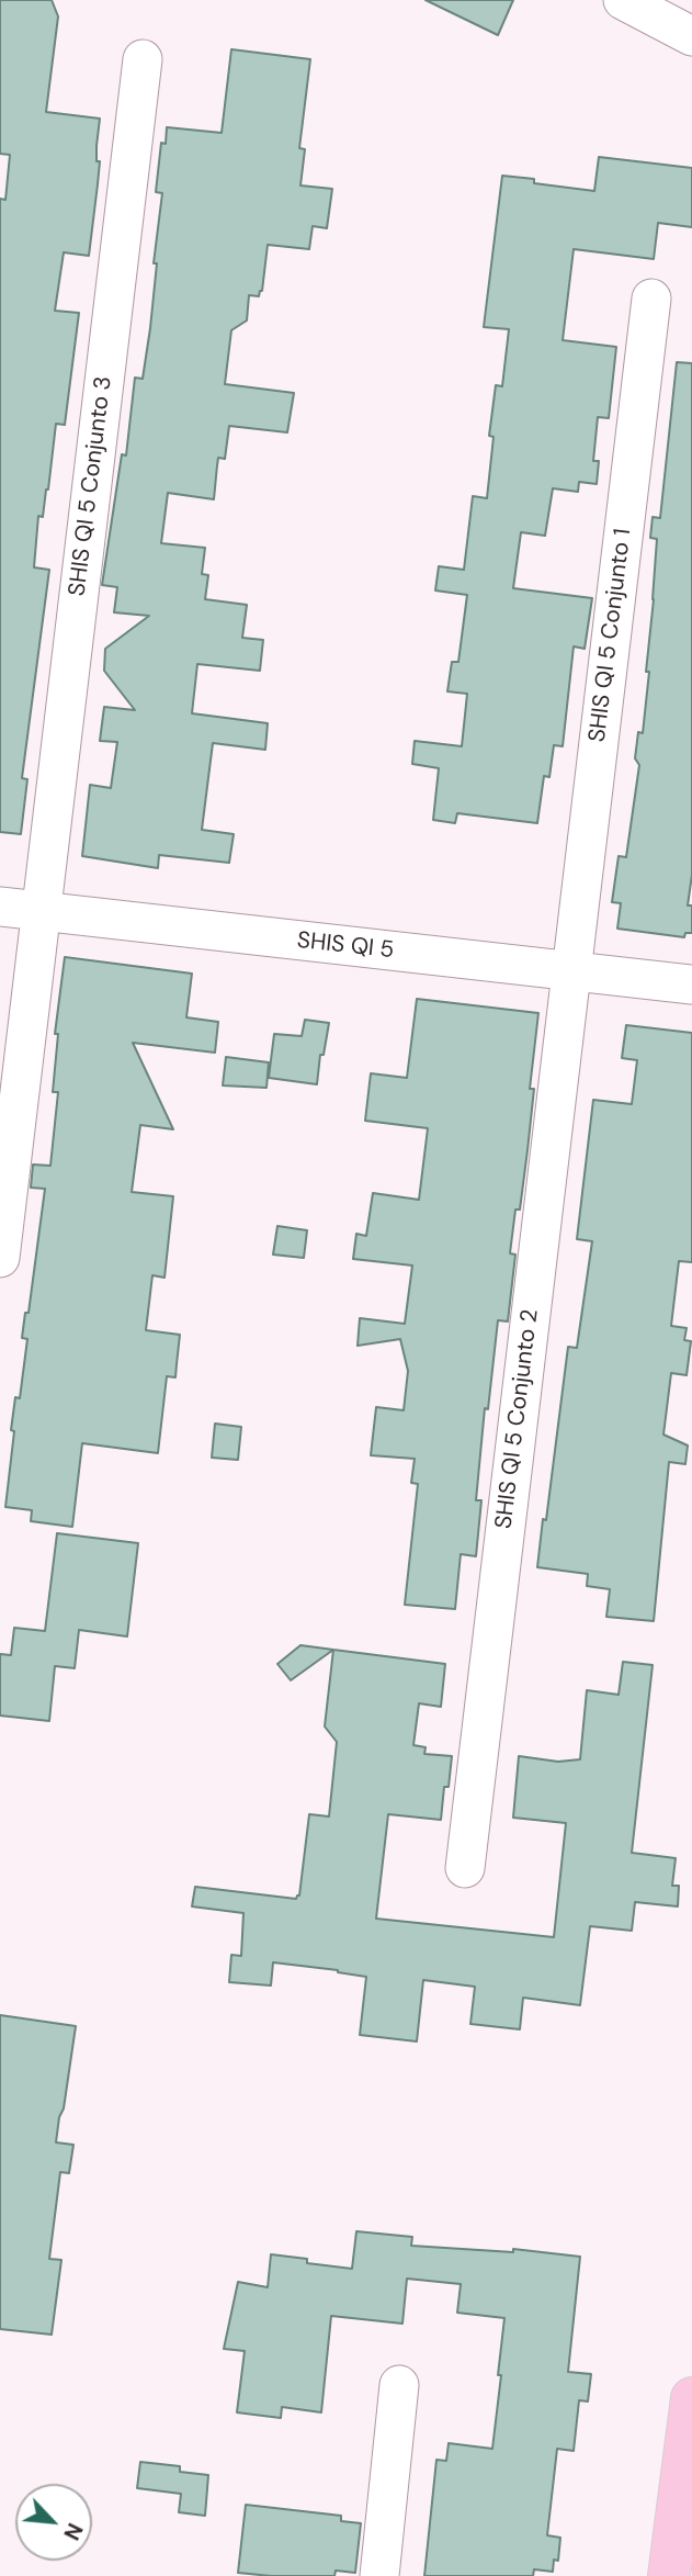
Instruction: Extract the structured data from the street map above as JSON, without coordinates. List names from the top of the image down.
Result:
{
  "streets": {
    "street": [
      "SHIS QI 5 Conjunto 3",
      "SHIS QI 5 Conjunto 1",
      "SHIS QI 5",
      "SHIS QI 5 Conjunto 2"
    ]
  },
  "crossings": [
    ["SHIS QI 5 Conjunto 3", "SHIS QI 5"],
    ["SHIS QI 5 Conjunto 1", "SHIS QI 5"],
    ["SHIS QI 5 Conjunto 1", "SHIS QI 5 Conjunto 2"],
    ["SHIS QI 5", "SHIS QI 5 Conjunto 2"]
  ],
  "north": "bottom right"
}
